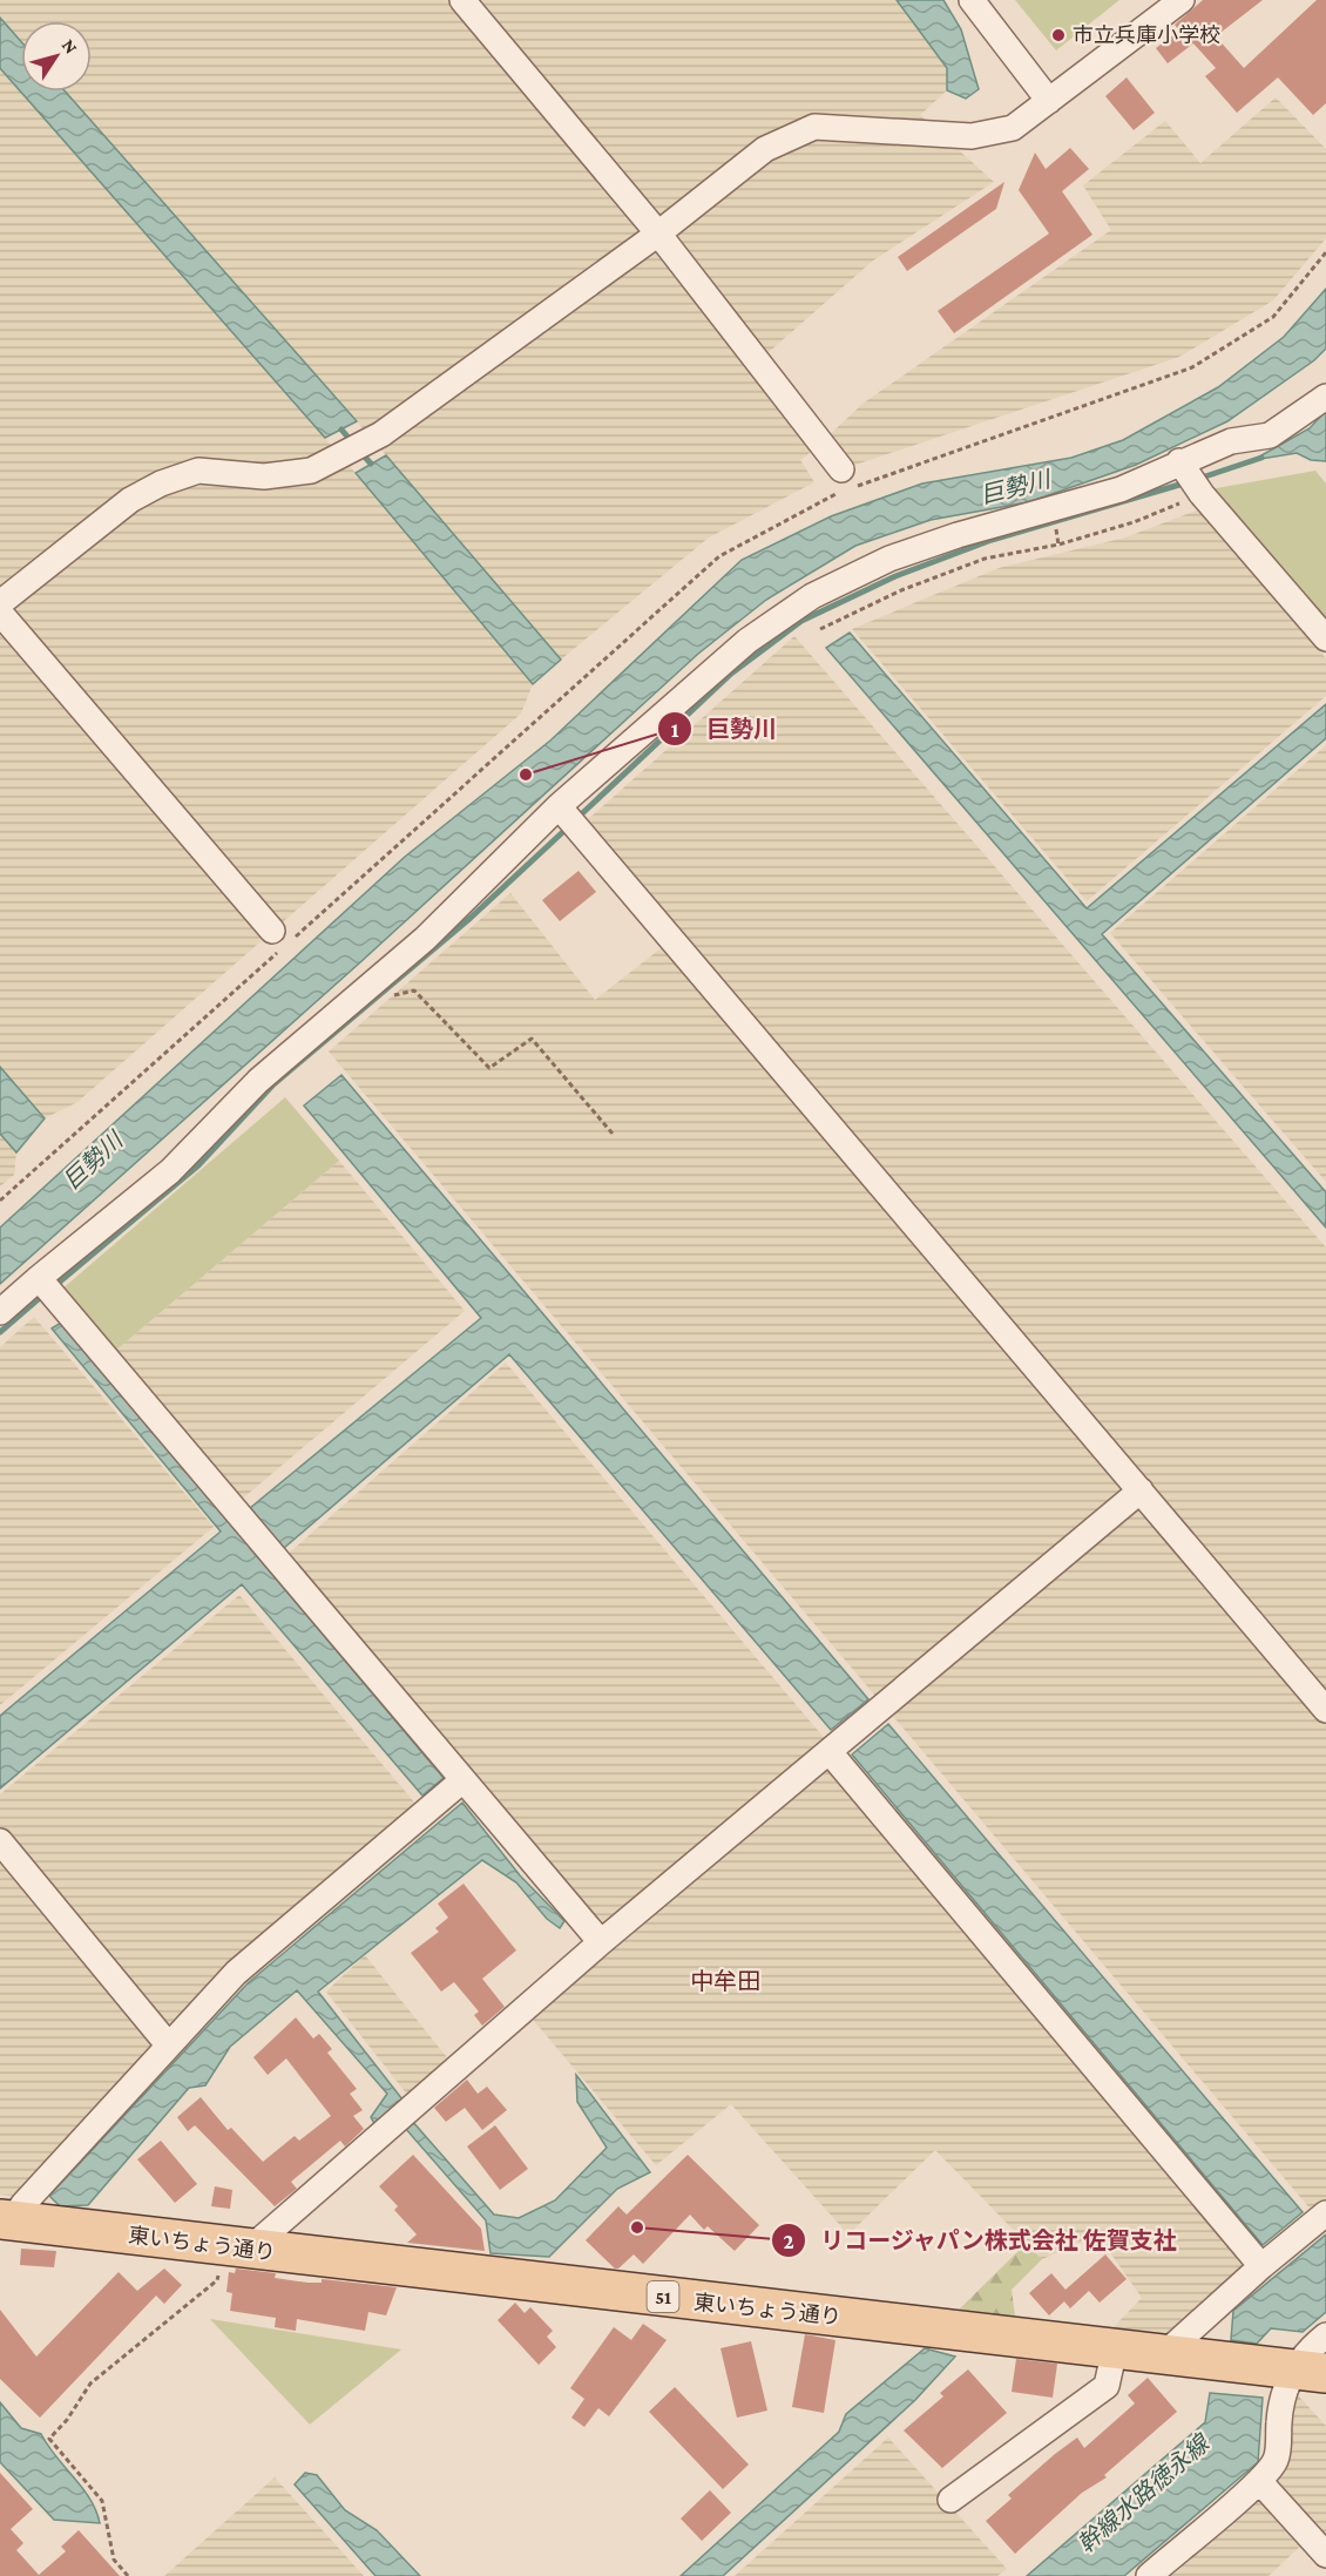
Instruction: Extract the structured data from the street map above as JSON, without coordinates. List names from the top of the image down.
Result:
{
  "streets": {
    "main road": ["東いちょう通り", "51"]
  },
  "districts": ["中牟田"],
  "water": ["巨勢川", "幹線水路徳永線"],
  "places": ["市立兵庫小学校", "巨勢川", "リコージャパン株式会社 佐賀支社"],
  "north": "top right"
}
